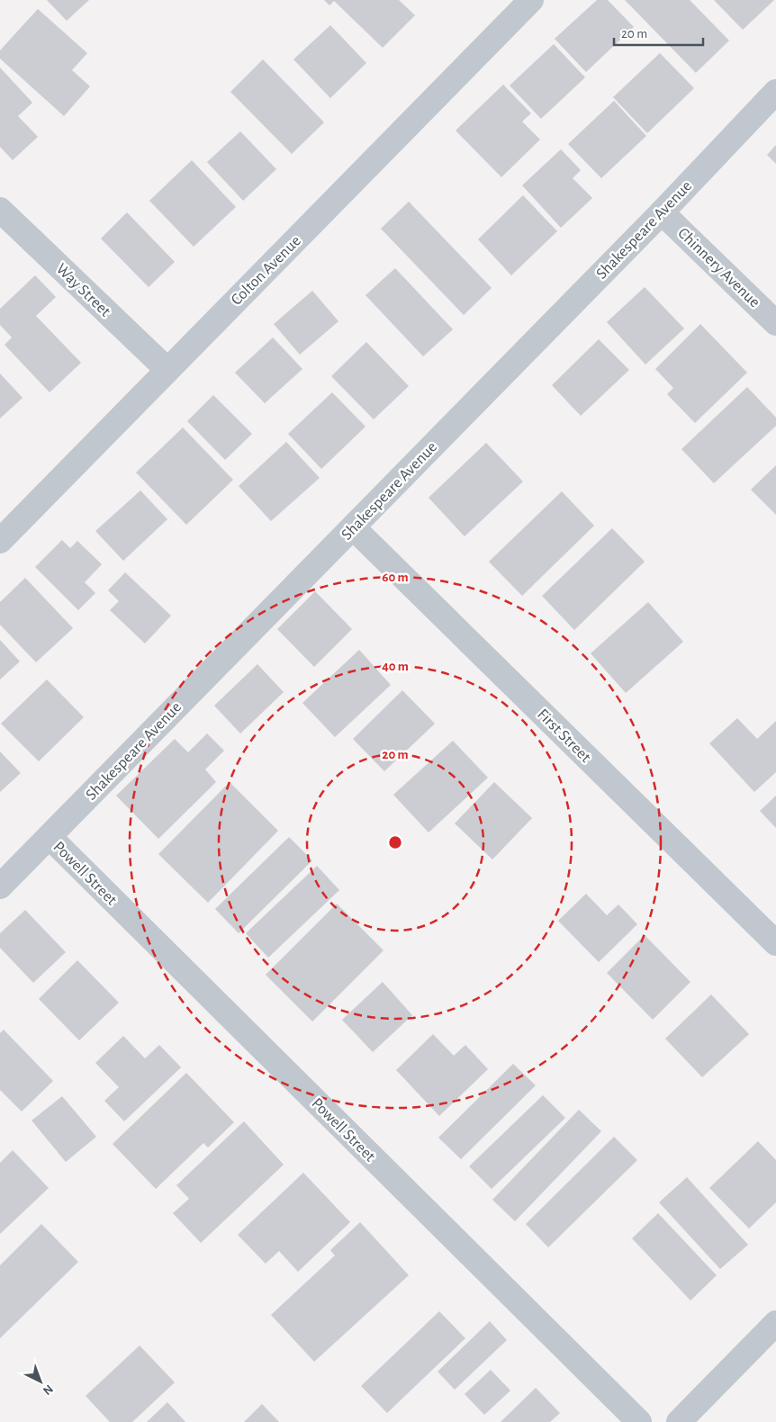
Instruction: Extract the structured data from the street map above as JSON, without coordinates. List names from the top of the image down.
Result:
{
  "streets": {
    "street": [
      "Shakespeare Avenue",
      "Chinnery Avenue",
      "Colton Avenue",
      "Way Street",
      "First Street",
      "Powell Street"
    ]
  },
  "crossings": [
    ["Shakespeare Avenue", "Chinnery Avenue"],
    ["Shakespeare Avenue", "First Street"],
    ["Shakespeare Avenue", "Powell Street"],
    ["Colton Avenue", "Way Street"]
  ],
  "scale_bar": "20 m",
  "north": "bottom right",
  "rings": ["60 m", "40 m", "20 m"]
}
